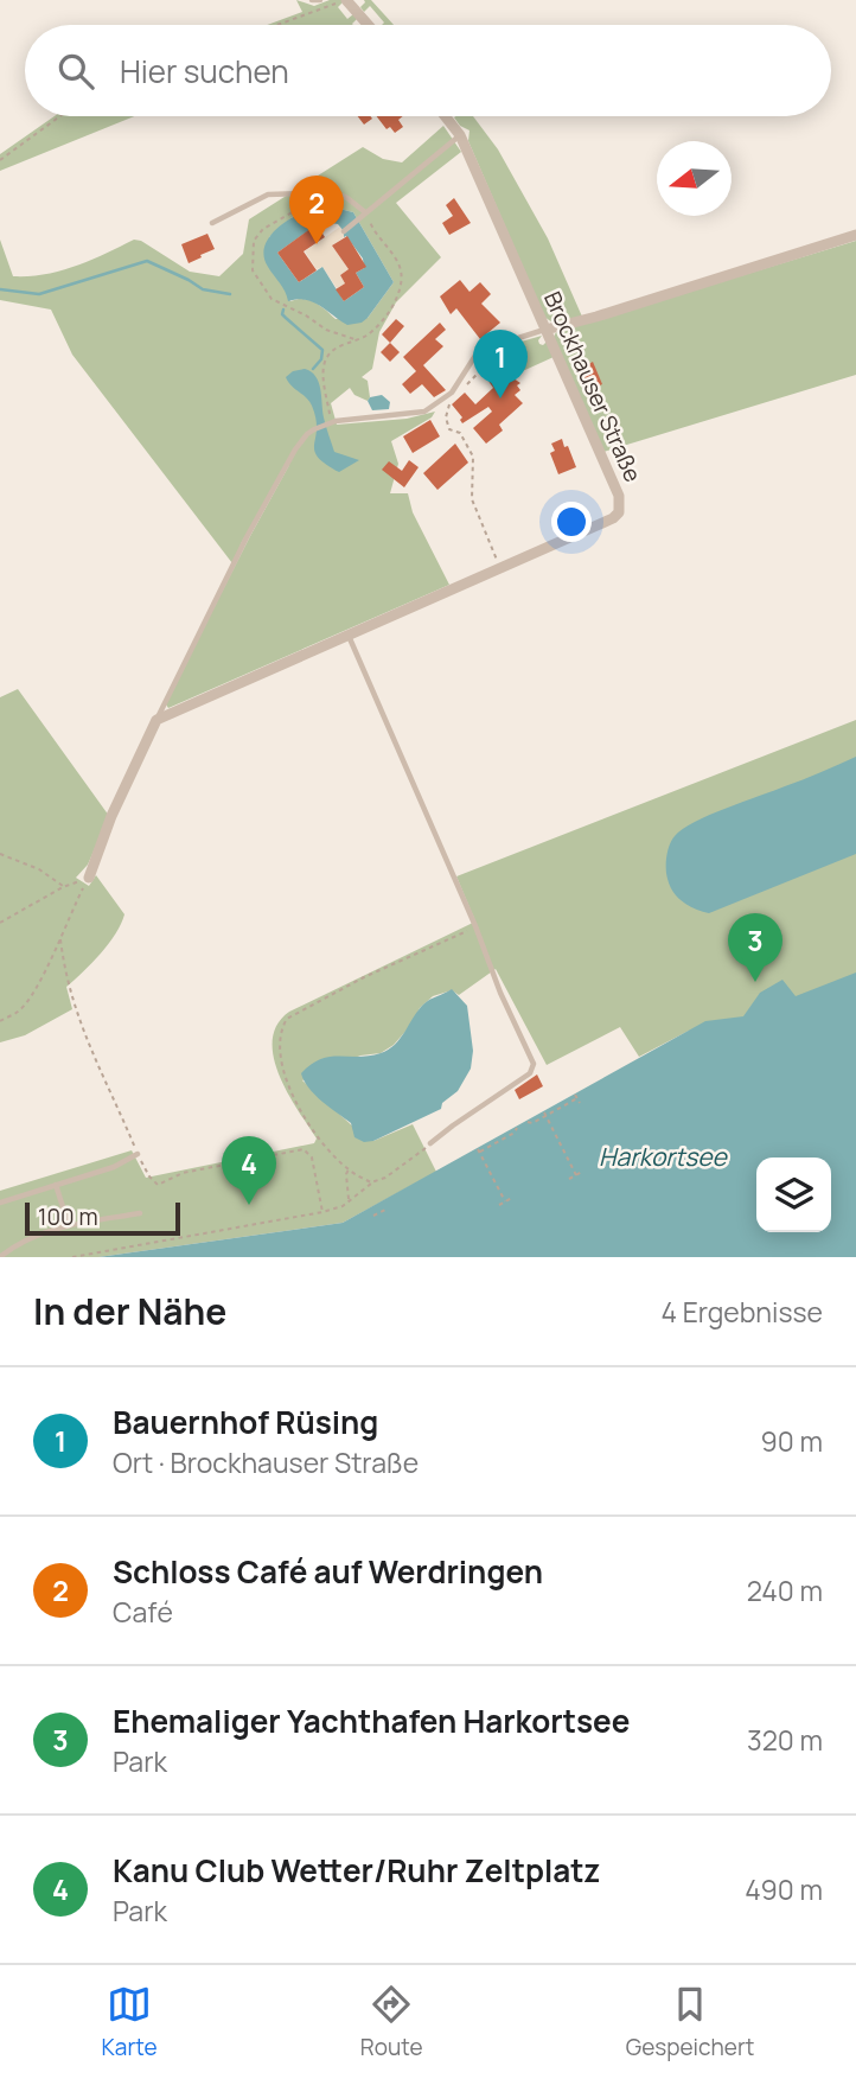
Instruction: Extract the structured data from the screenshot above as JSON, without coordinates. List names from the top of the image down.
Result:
{
  "streets": {
    "street": ["Brockhauser Straße"]
  },
  "water": ["Harkortsee"],
  "scale_bar": "100 m",
  "north": "left",
  "page": {
    "search": "Hier suchen",
    "pins": [
      "2",
      "1",
      "3",
      "4"
    ],
    "scale": "100 m",
    "heading": ["In der Nähe", "4 Ergebnisse"],
    "list": [
      {
        "mark": "1",
        "name": "Bauernhof Rüsing",
        "note": "Ort · Brockhauser Straße",
        "value": "90 m"
      },
      {
        "mark": "2",
        "name": "Schloss Café auf Werdringen",
        "note": "Café",
        "value": "240 m"
      },
      {
        "mark": "3",
        "name": "Ehemaliger Yachthafen Harkortsee",
        "note": "Park",
        "value": "320 m"
      },
      {
        "mark": "4",
        "name": "Kanu Club Wetter/Ruhr Zeltplatz",
        "note": "Park",
        "value": "490 m"
      }
    ],
    "nav": ["Karte", "Route", "Gespeichert"]
  }
}
